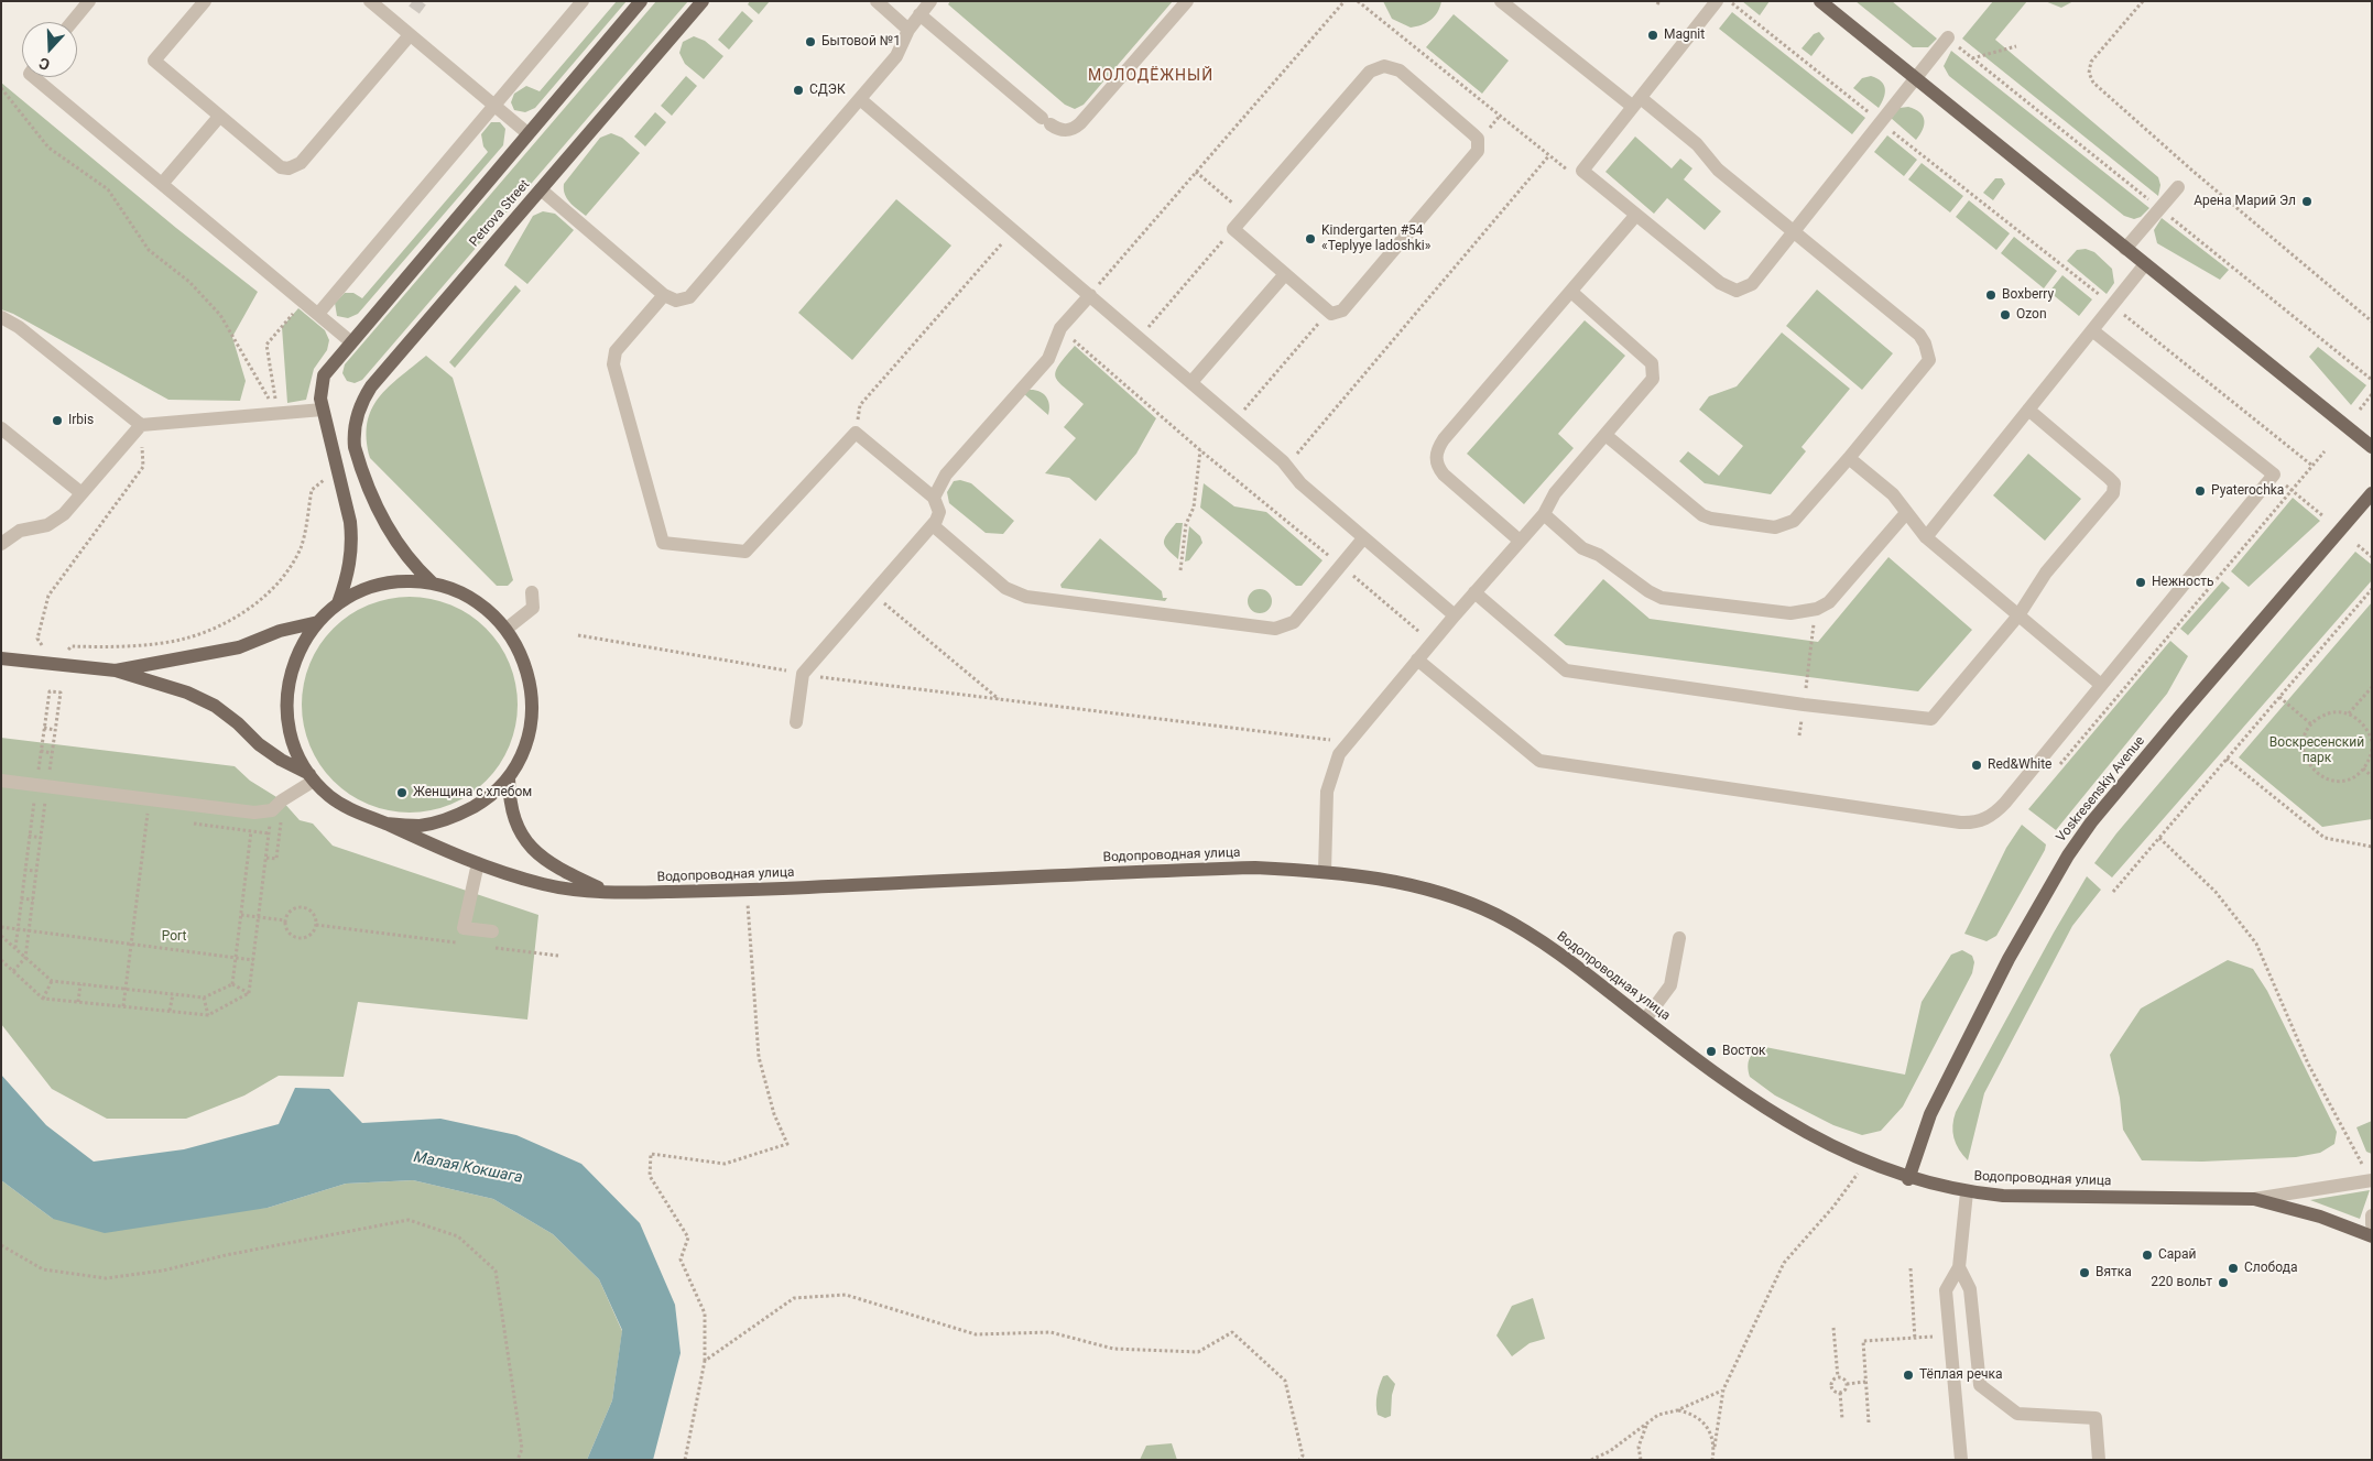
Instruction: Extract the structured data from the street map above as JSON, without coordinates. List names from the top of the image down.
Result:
{
  "streets": {
    "main road": ["Petrova Street", "Voskresenskiy Avenue", "Водопроводная улица"]
  },
  "crossings": [
    ["Voskresenskiy Avenue", "Водопроводная улица"]
  ],
  "districts": ["МОЛОДЁЖНЫЙ"],
  "water": ["Малая Кокшага"],
  "parks": ["Воскресенский парк", "Port"],
  "places": [
    "Magnit",
    "Бытовой №1",
    "СДЭК",
    "Арена Марий Эл",
    "Kindergarten #54 «Teplyye ladoshki»",
    "Boxberry",
    "Ozon",
    "Irbis",
    "Pyaterochka",
    "Нежность",
    "Red&White",
    "Женщина с хлебом",
    "Восток",
    "Сарай",
    "Слобода",
    "Вятка",
    "220 вольт",
    "Тёплая речка"
  ],
  "north": "bottom"
}
